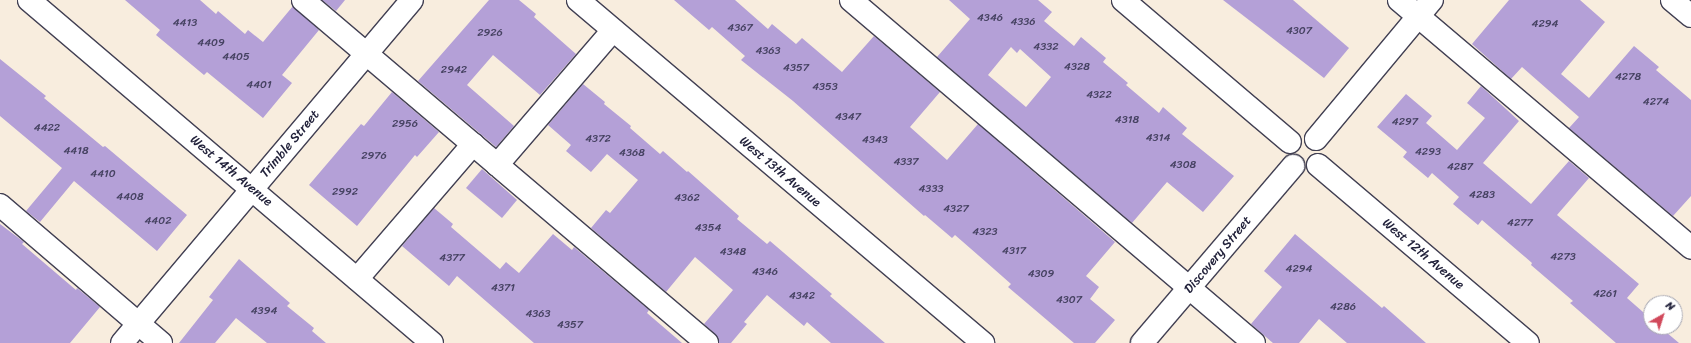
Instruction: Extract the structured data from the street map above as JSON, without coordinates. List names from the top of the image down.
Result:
{
  "streets": {
    "street": [
      "Trimble Street",
      "West 14th Avenue",
      "West 13th Avenue",
      "West 12th Avenue",
      "Discovery Street"
    ]
  },
  "crossings": [
    ["Trimble Street", "West 14th Avenue"],
    ["West 12th Avenue", "Discovery Street"]
  ],
  "house_numbers": [
    "4346",
    "4336",
    "4413",
    "4294",
    "4367",
    "4307",
    "2926",
    "4409",
    "4332",
    "4363",
    "4405",
    "4328",
    "4357",
    "2942",
    "4278",
    "4401",
    "4353",
    "4322",
    "4274",
    "4347",
    "4318",
    "4297",
    "2956",
    "4422",
    "4314",
    "4372",
    "4343",
    "4418",
    "4293",
    "4368",
    "2976",
    "4337",
    "4308",
    "4287",
    "4410",
    "4333",
    "2992",
    "4283",
    "4408",
    "4362",
    "4327",
    "4402",
    "4277",
    "4354",
    "4323",
    "4317",
    "4348",
    "4273",
    "4377",
    "4294",
    "4346",
    "4309",
    "4371",
    "4261",
    "4342",
    "4307",
    "4286",
    "4394",
    "4363",
    "4357"
  ],
  "north": "top right"
}
